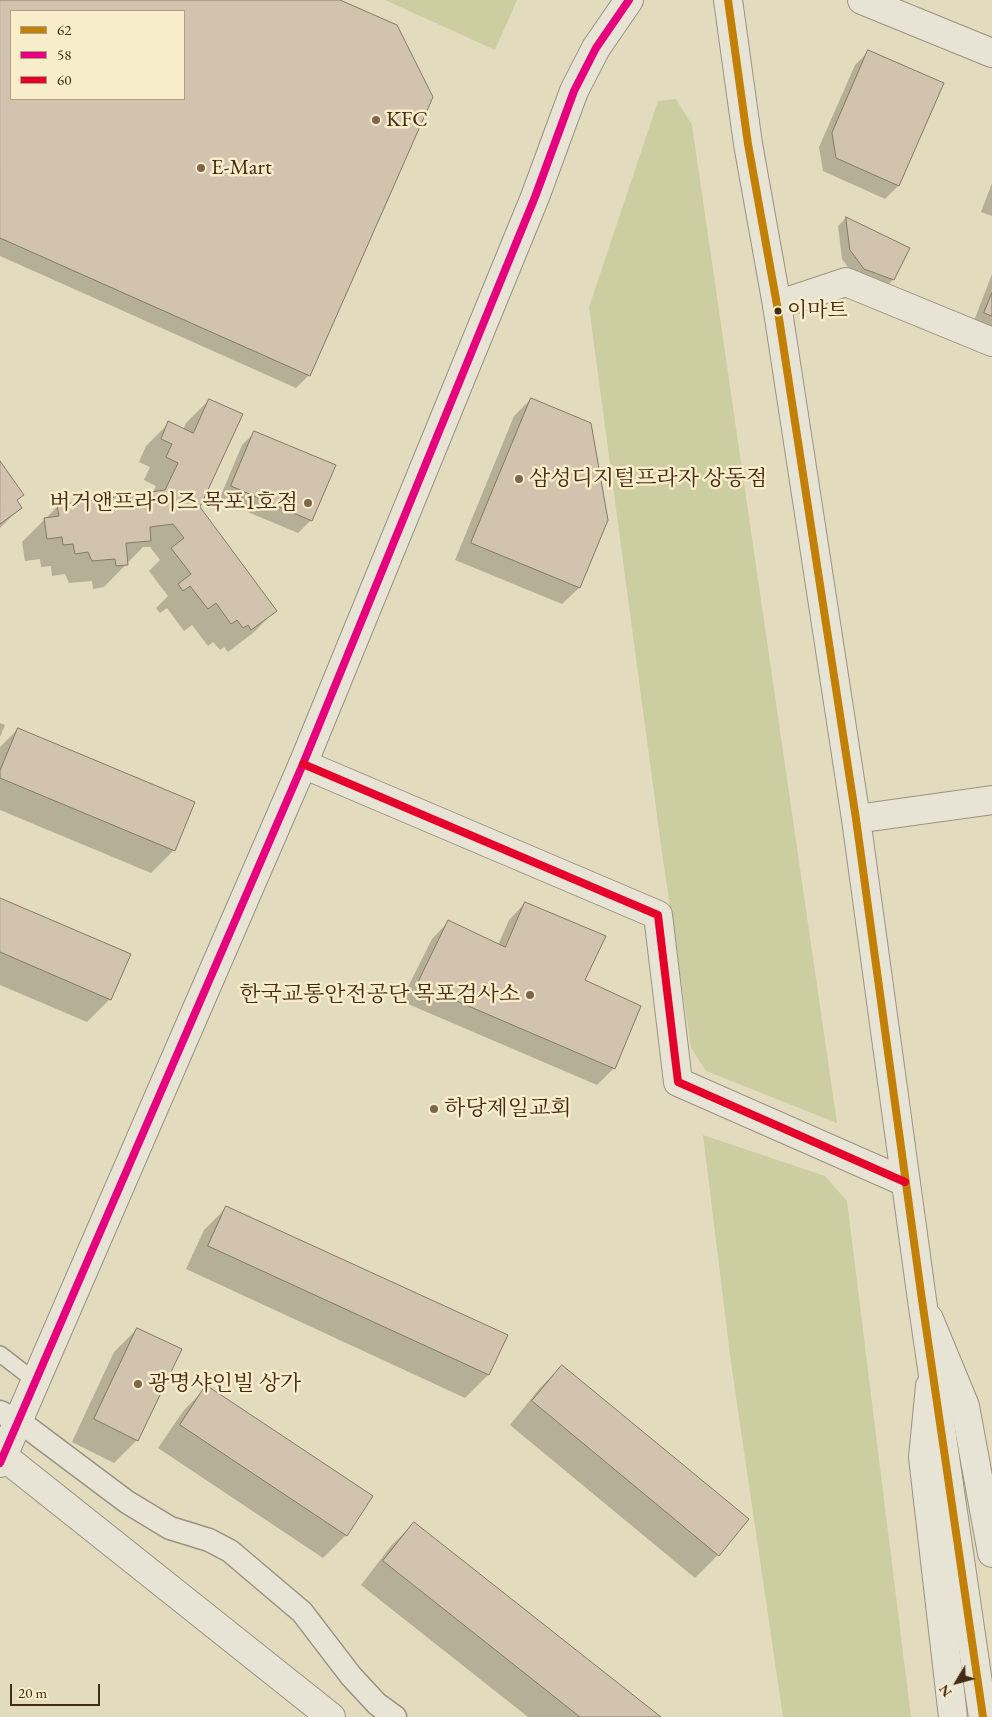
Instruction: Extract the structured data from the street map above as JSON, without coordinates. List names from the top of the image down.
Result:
{
  "places": [
    "KFC",
    "E-Mart",
    "이마트",
    "삼성디지털프라자 상동점",
    "버거앤프라이즈 목포1호점",
    "한국교통안전공단 목포검사소",
    "하당제일교회",
    "광명샤인빌 상가"
  ],
  "lines": ["transit line 62", "transit line 58", "transit line 60"],
  "legend": ["62", "58", "60"],
  "scale_bar": "20 m",
  "north": "bottom left"
}
